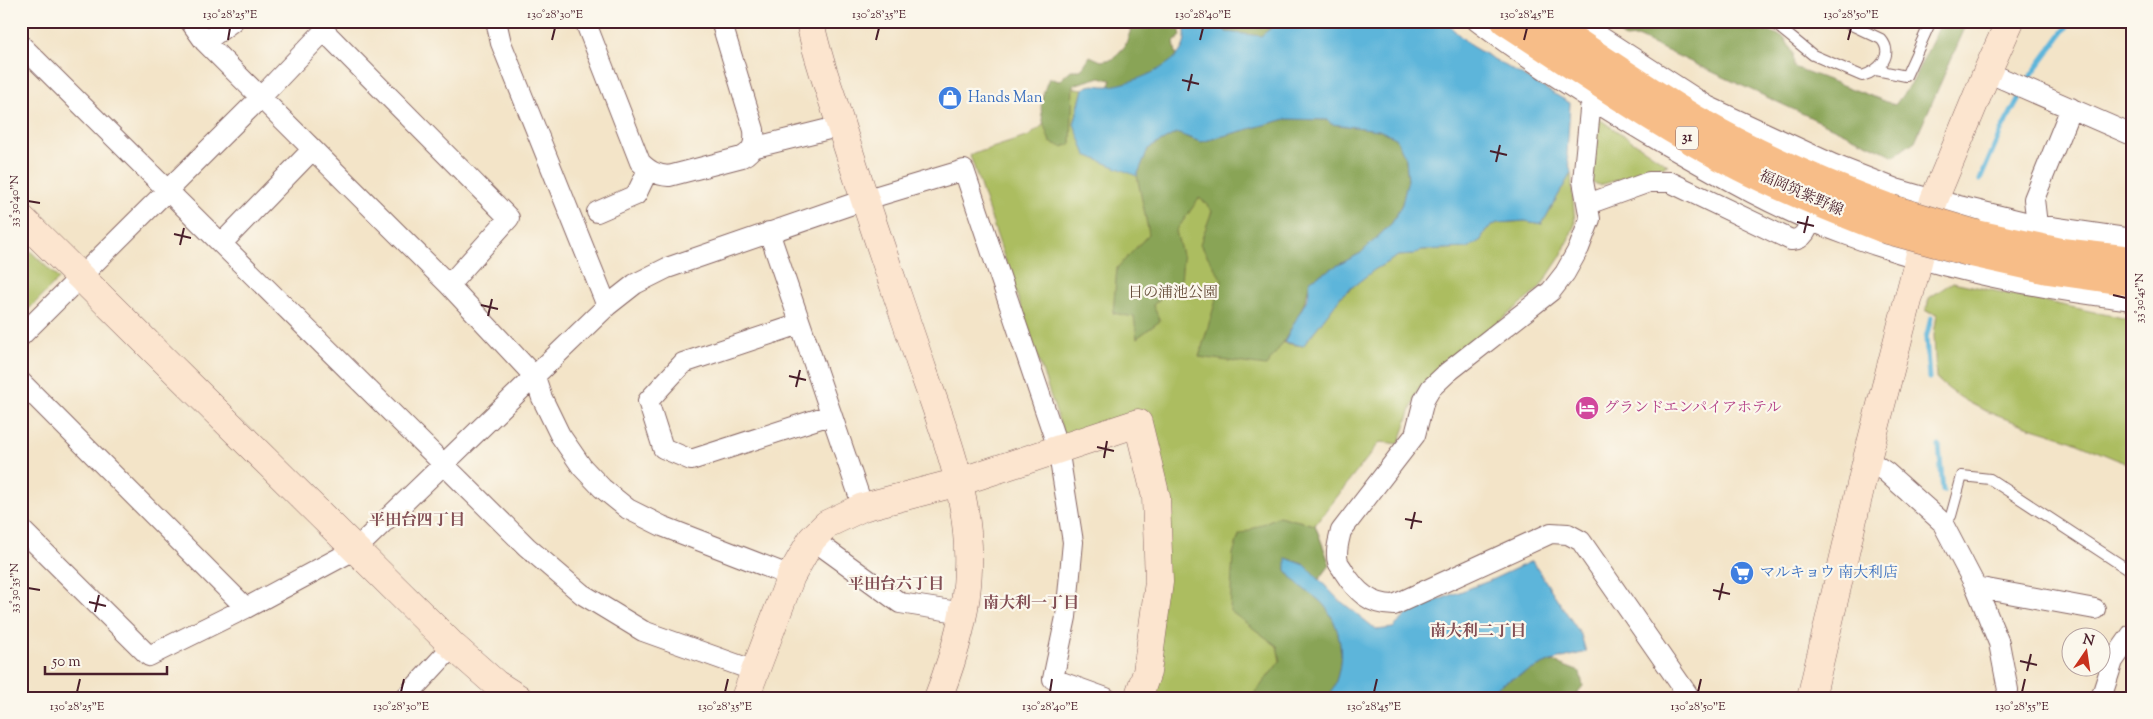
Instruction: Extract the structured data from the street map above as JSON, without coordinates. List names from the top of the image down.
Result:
{
  "streets": {
    "main road": ["31", "福岡筑紫野線"]
  },
  "districts": [
    "平田台四丁目",
    "平田台六丁目",
    "南大利一丁目",
    "南大利二丁目"
  ],
  "parks": ["日の浦池公園"],
  "places": {
    "shop": ["Hands Man"],
    "hotel": ["グランドエンパイアホテル"],
    "supermarket": ["マルキョウ 南大利店"]
  },
  "scale_bar": "50 m",
  "north": "top",
  "coordinates": [
    "130°28'25\"E",
    "130°28'30\"E",
    "130°28'35\"E",
    "130°28'40\"E",
    "130°28'45\"E",
    "130°28'50\"E",
    "33°30'40\"N",
    "33°30'45\"N",
    "33°30'35\"N",
    "130°28'55\"E"
  ]
}
